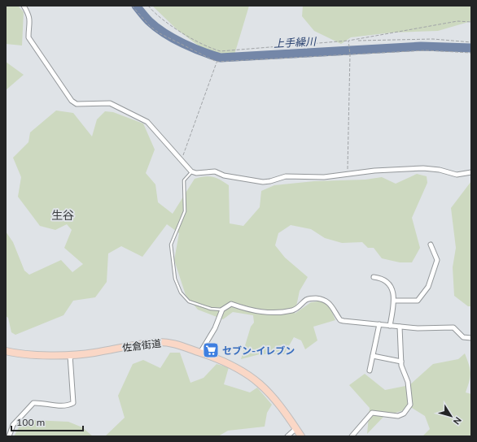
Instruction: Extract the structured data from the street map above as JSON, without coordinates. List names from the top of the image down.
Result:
{
  "streets": {
    "main road": ["佐倉街道"]
  },
  "districts": ["生谷"],
  "water": ["上手繰川"],
  "places": {
    "supermarket": ["セブン-イレブン"]
  },
  "scale_bar": "100 m",
  "north": "bottom right"
}
